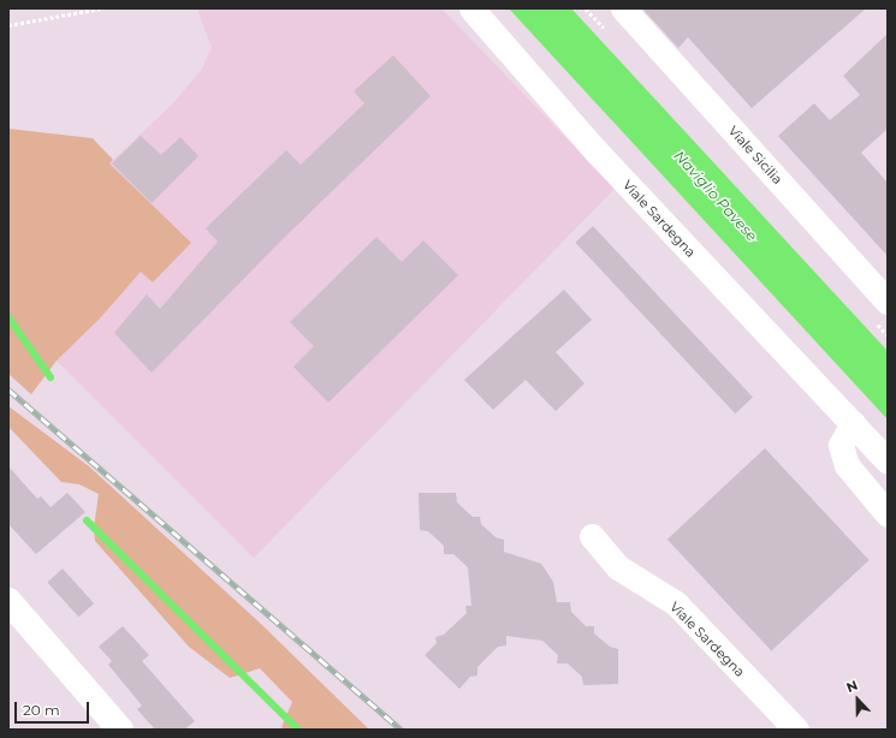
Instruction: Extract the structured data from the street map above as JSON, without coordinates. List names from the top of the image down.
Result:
{
  "streets": {
    "street": ["Viale Sicilia", "Viale Sardegna"]
  },
  "water": ["Naviglio Pavese"],
  "scale_bar": "20 m",
  "north": "top"
}
